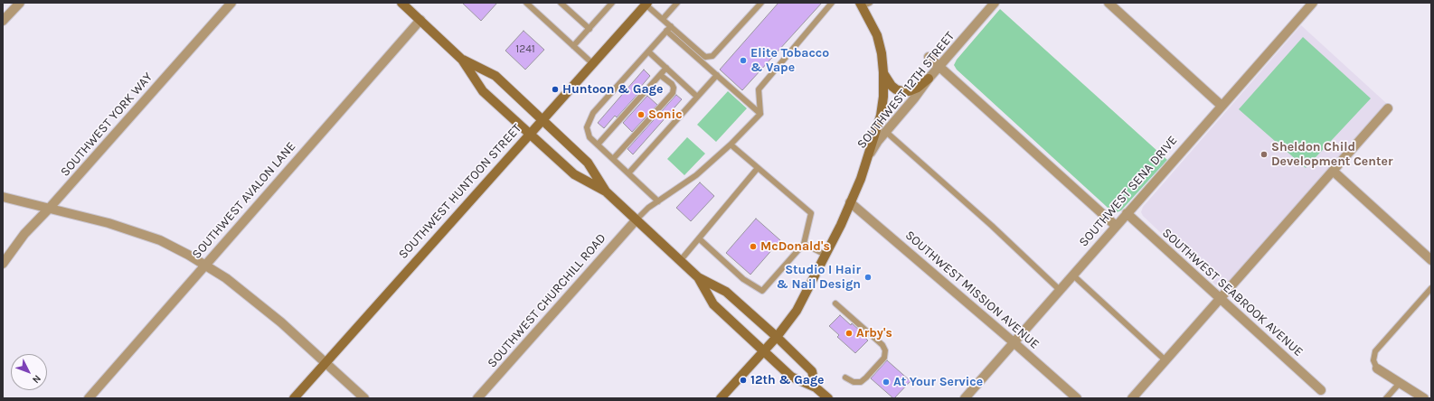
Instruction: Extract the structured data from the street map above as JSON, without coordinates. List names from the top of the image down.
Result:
{
  "streets": {
    "main road": ["SOUTHWEST 12TH STREET", "SOUTHWEST HUNTOON STREET"],
    "street": [
      "SOUTHWEST YORK WAY",
      "SOUTHWEST SENA DRIVE",
      "SOUTHWEST AVALON LANE",
      "SOUTHWEST MISSION AVENUE",
      "SOUTHWEST SEABROOK AVENUE",
      "SOUTHWEST CHURCHILL ROAD"
    ]
  },
  "crossings": [
    ["SOUTHWEST 12TH STREET", "SOUTHWEST MISSION AVENUE"],
    ["SOUTHWEST SENA DRIVE", "SOUTHWEST MISSION AVENUE"],
    ["SOUTHWEST SENA DRIVE", "SOUTHWEST SEABROOK AVENUE"]
  ],
  "places": [
    "Elite Tobacco & Vape",
    "Huntoon & Gage",
    "Sonic",
    "Sheldon Child Development Center",
    "McDonald's",
    "Studio I Hair & Nail Design",
    "Arby's",
    "12th & Gage",
    "At Your Service"
  ],
  "house_numbers": ["1241"],
  "north": "bottom right"
}
